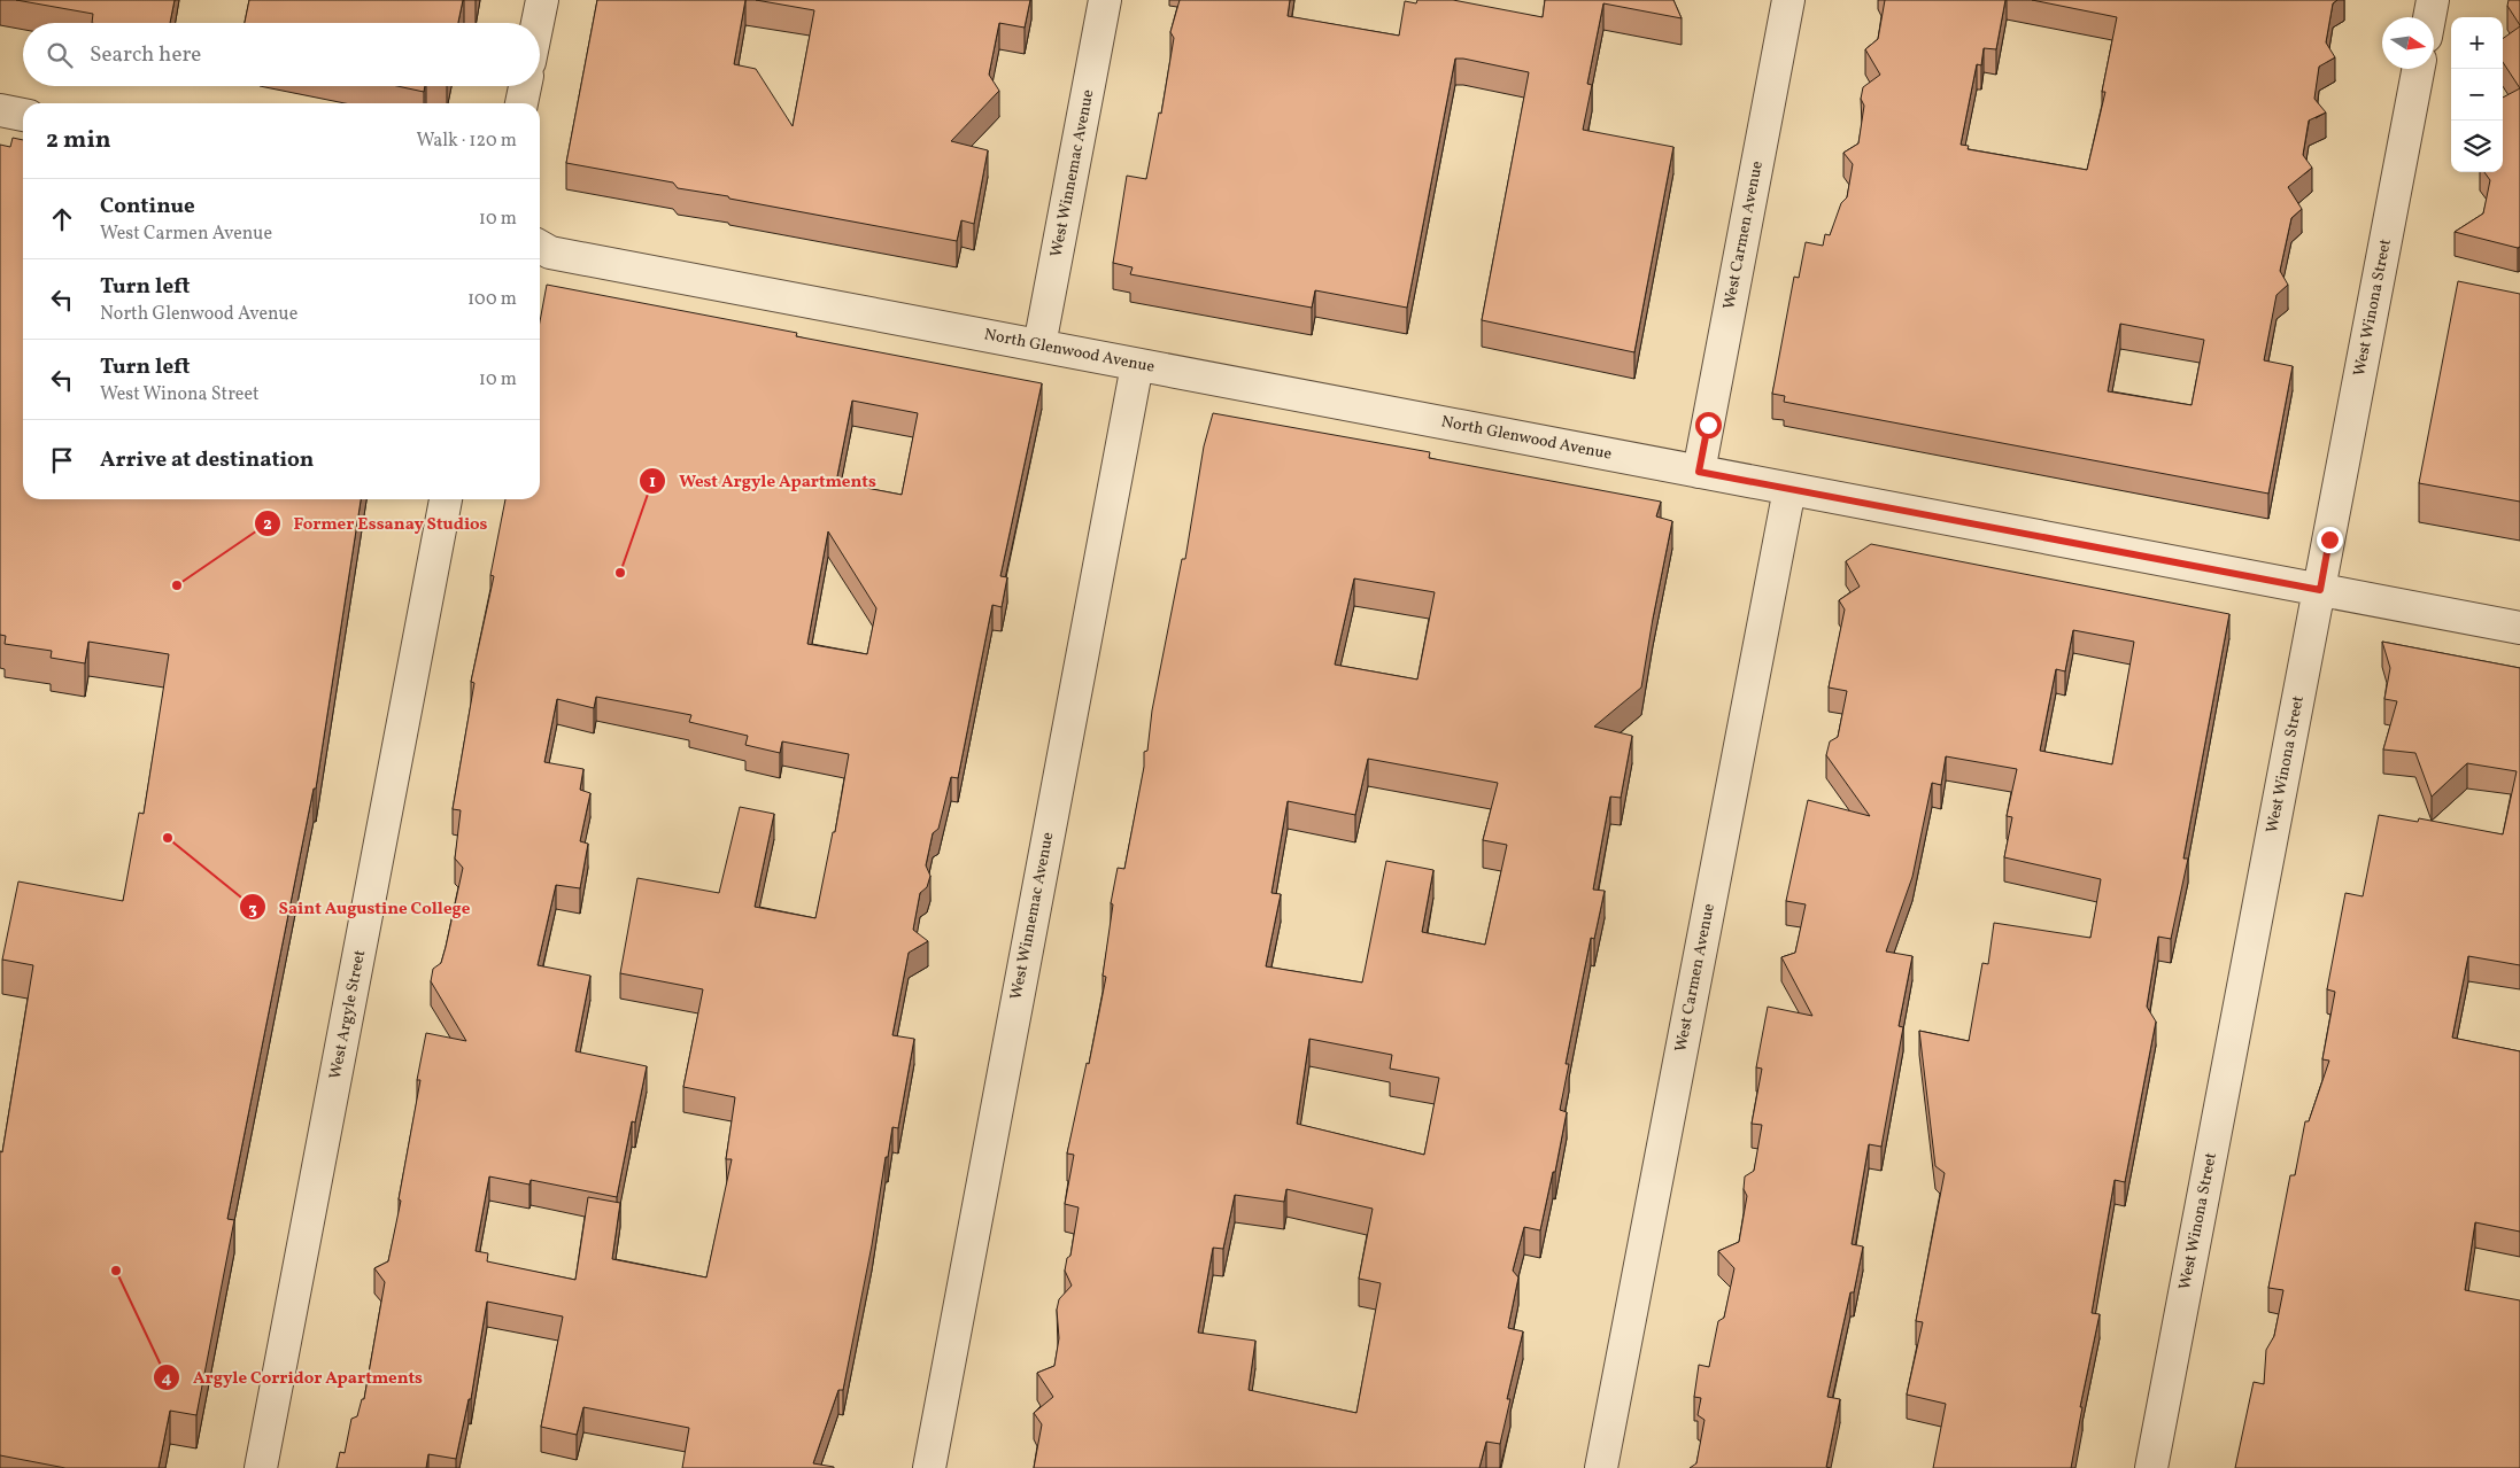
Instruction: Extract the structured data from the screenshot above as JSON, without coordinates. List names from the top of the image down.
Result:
{
  "streets": {
    "street": [
      "West Winnemac Avenue",
      "West Carmen Avenue",
      "West Winona Street",
      "North Glenwood Avenue",
      "West Argyle Street"
    ]
  },
  "crossings": [
    ["West Winnemac Avenue", "North Glenwood Avenue"],
    ["West Carmen Avenue", "North Glenwood Avenue"],
    ["West Winona Street", "North Glenwood Avenue"]
  ],
  "places": [
    "West Argyle Apartments",
    "Former Essanay Studios",
    "Saint Augustine College",
    "Argyle Corridor Apartments"
  ],
  "north": "right",
  "page": {
    "map_buttons": ["+", "−"],
    "search": "Search here",
    "heading": ["2 min", "Walk · 120 m"],
    "list": [
      ["Continue", "West Carmen Avenue", "10 m"],
      ["Turn left", "North Glenwood Avenue", "100 m"],
      ["Turn left", "West Winona Street", "10 m"],
      "Arrive at destination"
    ]
  }
}
